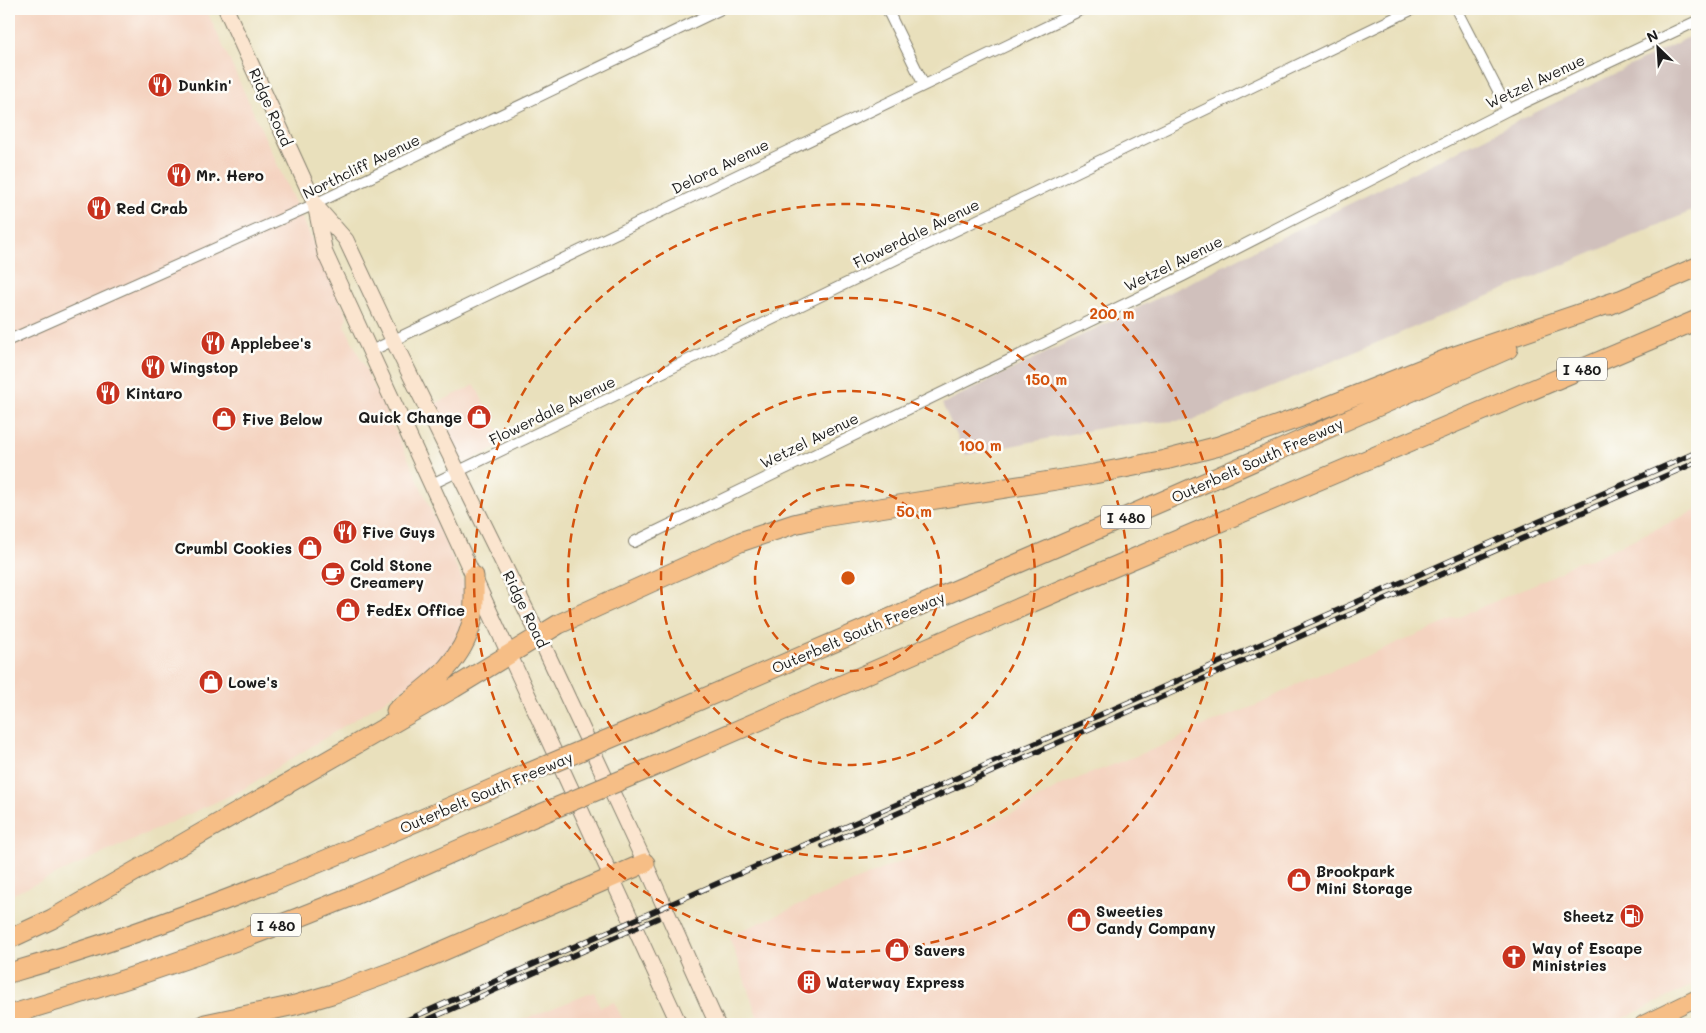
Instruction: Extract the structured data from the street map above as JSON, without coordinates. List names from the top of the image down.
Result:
{
  "streets": {
    "highway": ["I 480", "Outerbelt South Freeway"],
    "main road": ["Ridge Road"],
    "street": [
      "Wetzel Avenue",
      "Northcliff Avenue",
      "Delora Avenue",
      "Flowerdale Avenue"
    ]
  },
  "crossings": [
    ["Ridge Road", "Northcliff Avenue"],
    ["Ridge Road", "Delora Avenue"],
    ["Ridge Road", "Flowerdale Avenue"]
  ],
  "places": {
    "restaurant": [
      "Dunkin'",
      "Mr. Hero",
      "Red Crab",
      "Applebee's",
      "Wingstop",
      "Kintaro",
      "Five Guys"
    ],
    "shop": [
      "Quick Change",
      "Five Below",
      "Crumbl Cookies",
      "FedEx Office",
      "Lowe's",
      "Brookpark Mini Storage",
      "Sweeties Candy Company",
      "Savers"
    ],
    "cafe": ["Cold Stone Creamery"],
    "fuel station": ["Sheetz"],
    "church": ["Way of Escape Ministries"],
    "building": ["Waterway Express"]
  },
  "north": "top left",
  "rings": [
    "200 m",
    "150 m",
    "100 m",
    "50 m"
  ]
}
